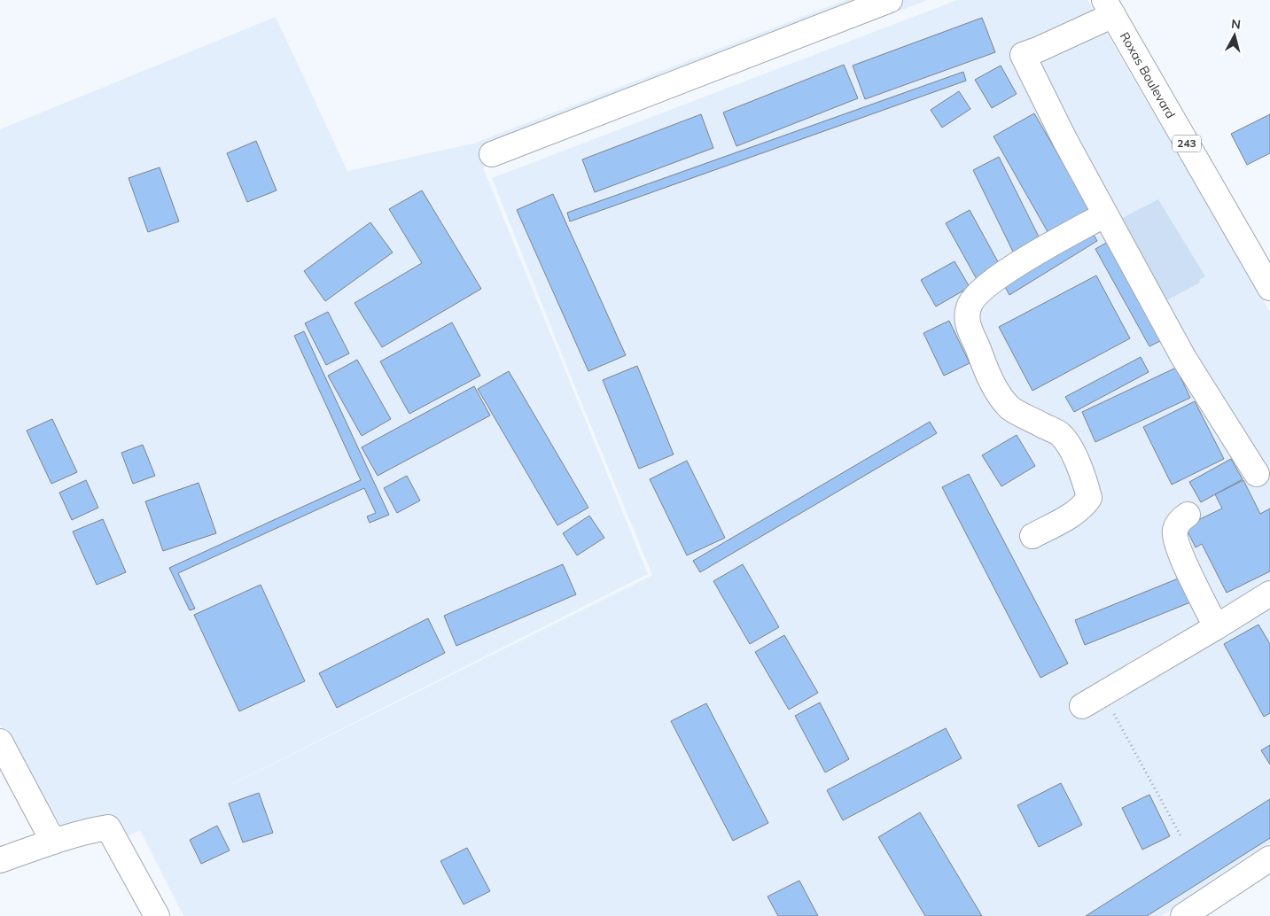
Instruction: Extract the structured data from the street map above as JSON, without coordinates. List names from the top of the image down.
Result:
{
  "streets": {
    "street": ["Roxas Boulevard", "243"]
  },
  "north": "top"
}
